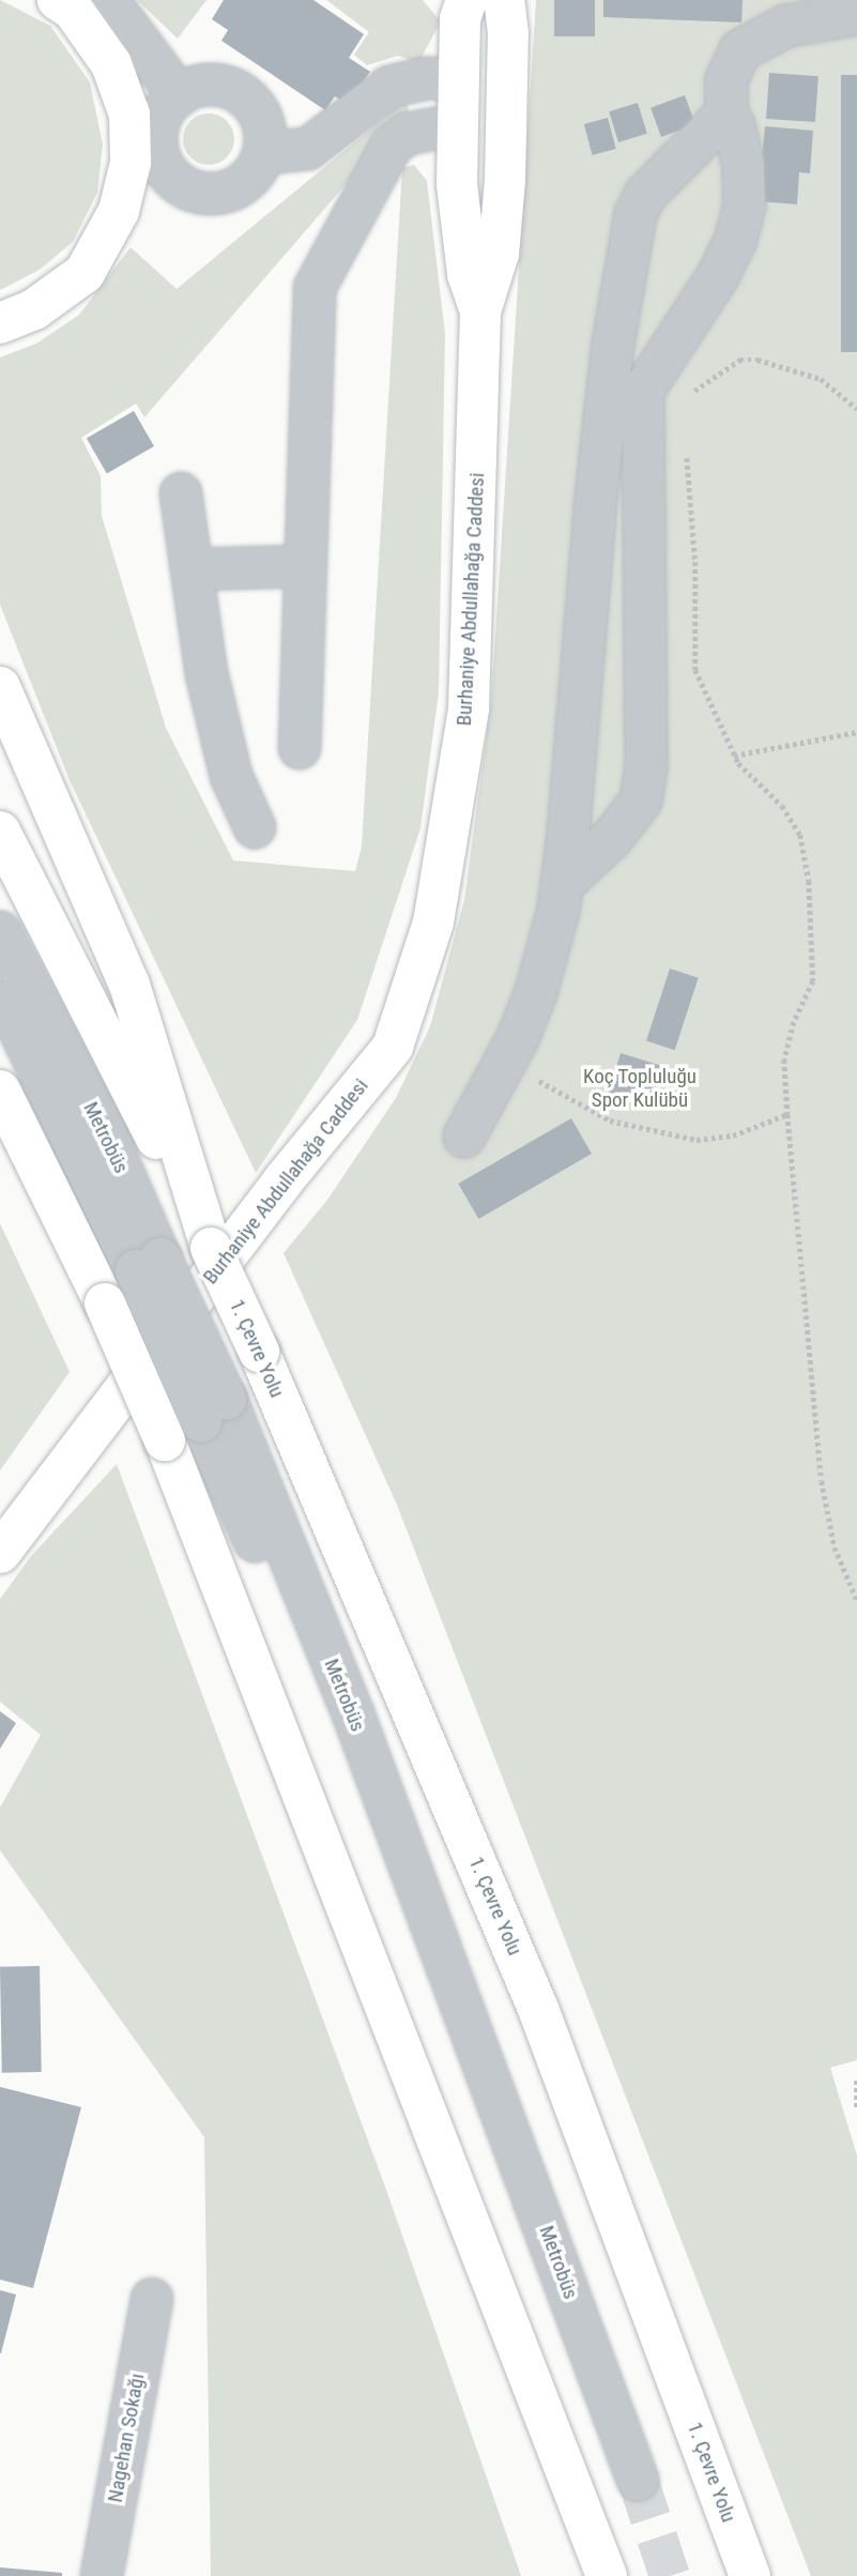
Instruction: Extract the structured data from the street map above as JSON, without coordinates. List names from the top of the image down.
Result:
{
  "streets": {
    "main road": ["Burhaniye Abdullahağa Caddesi", "1. Çevre Yolu"],
    "street": ["Metrobüs", "Nagehan Sokağı"]
  },
  "parks": ["Koç Topluluğu Spor Kulübü"]
}
